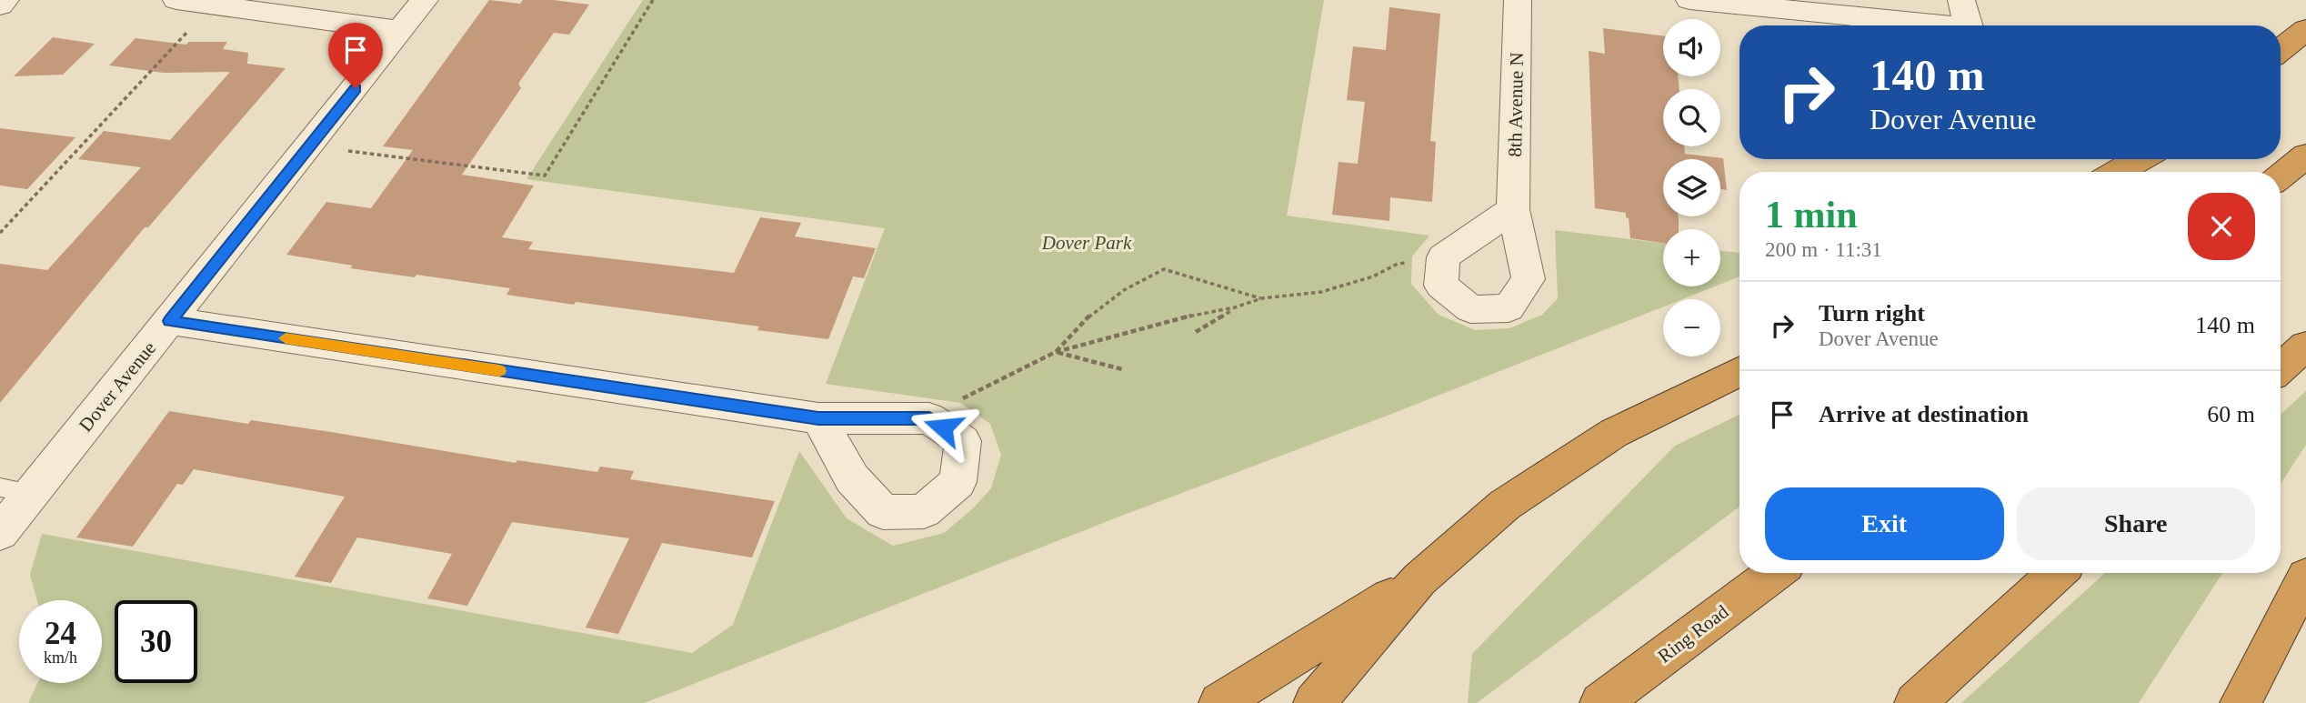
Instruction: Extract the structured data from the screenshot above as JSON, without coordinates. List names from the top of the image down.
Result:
{
  "streets": {
    "highway": ["Ring Road"],
    "street": ["8th Avenue N", "Dover Avenue"]
  },
  "parks": ["Dover Park"],
  "page": {
    "map_buttons": ["+", "−"],
    "turn": ["140 m", "Dover Avenue"],
    "heading": ["1 min", "200 m · 11:31"],
    "list": [
      {
        "name": "Turn right",
        "note": "Dover Avenue",
        "value": "140 m"
      },
      {
        "name": "Arrive at destination",
        "value": "60 m"
      }
    ],
    "buttons": ["Exit", "Share"],
    "speed": "24 km/h",
    "limit": "30"
  }
}
